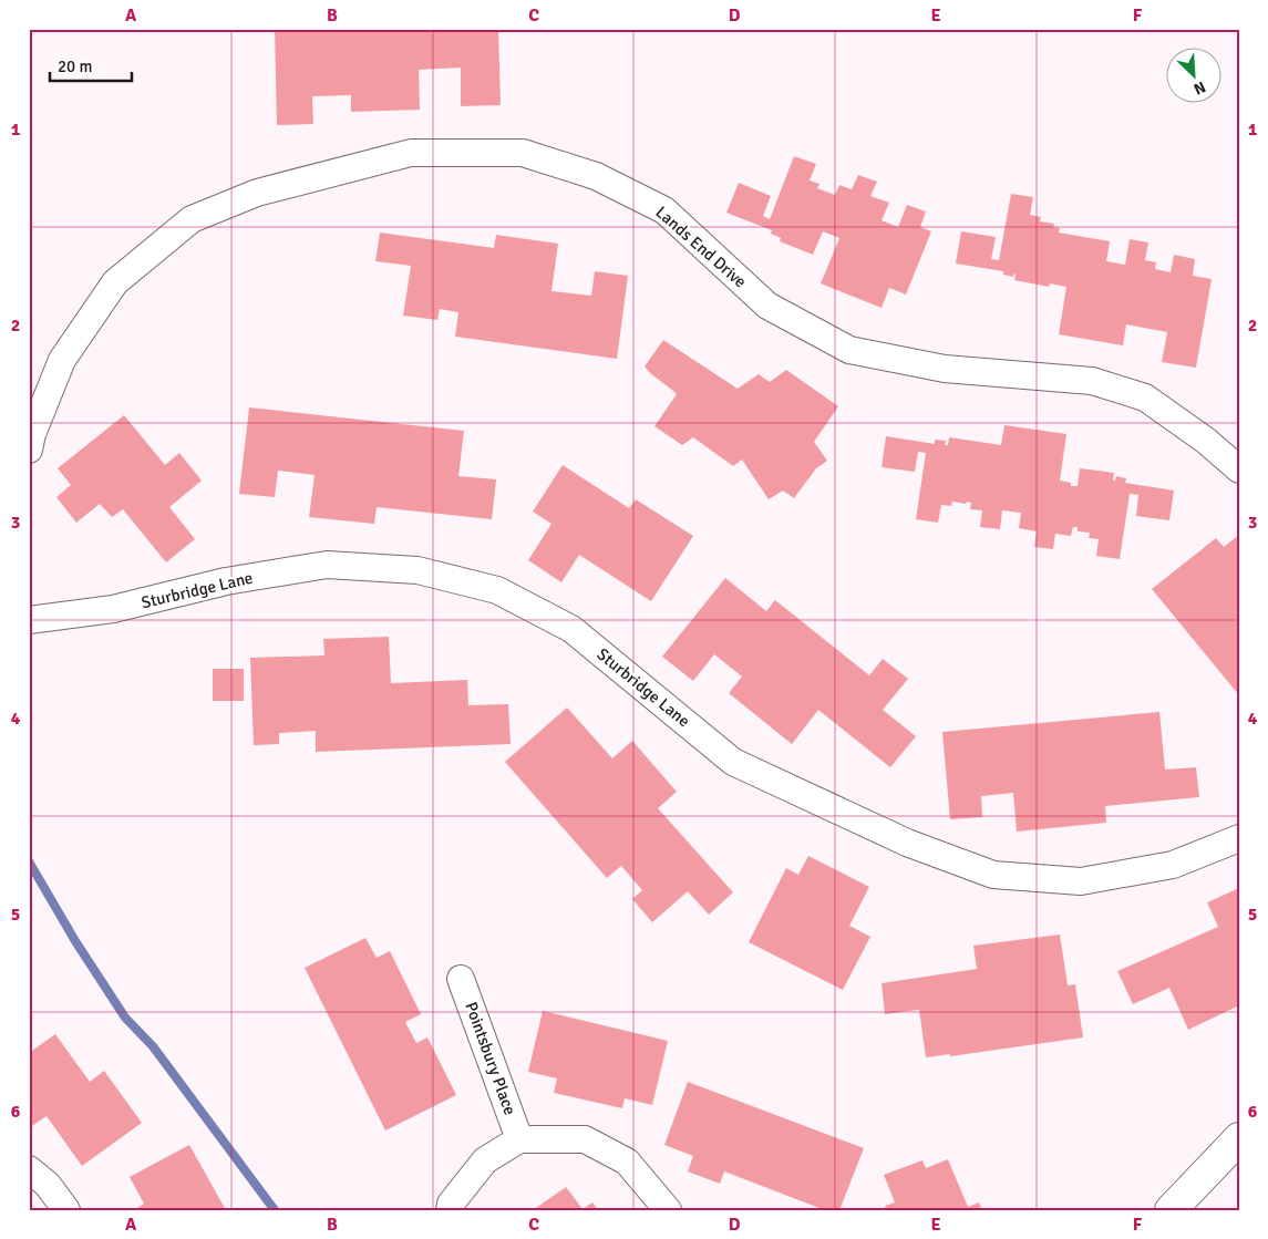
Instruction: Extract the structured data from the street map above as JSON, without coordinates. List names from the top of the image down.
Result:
{
  "streets": {
    "street": ["Lands End Drive", "Sturbridge Lane", "Pointsbury Place"]
  },
  "scale_bar": "20 m",
  "north": "bottom right",
  "grid": {
    "columns": [
      "A",
      "B",
      "C",
      "D",
      "E",
      "F"
    ],
    "rows": [
      "1",
      "2",
      "3",
      "4",
      "5",
      "6"
    ]
  }
}
